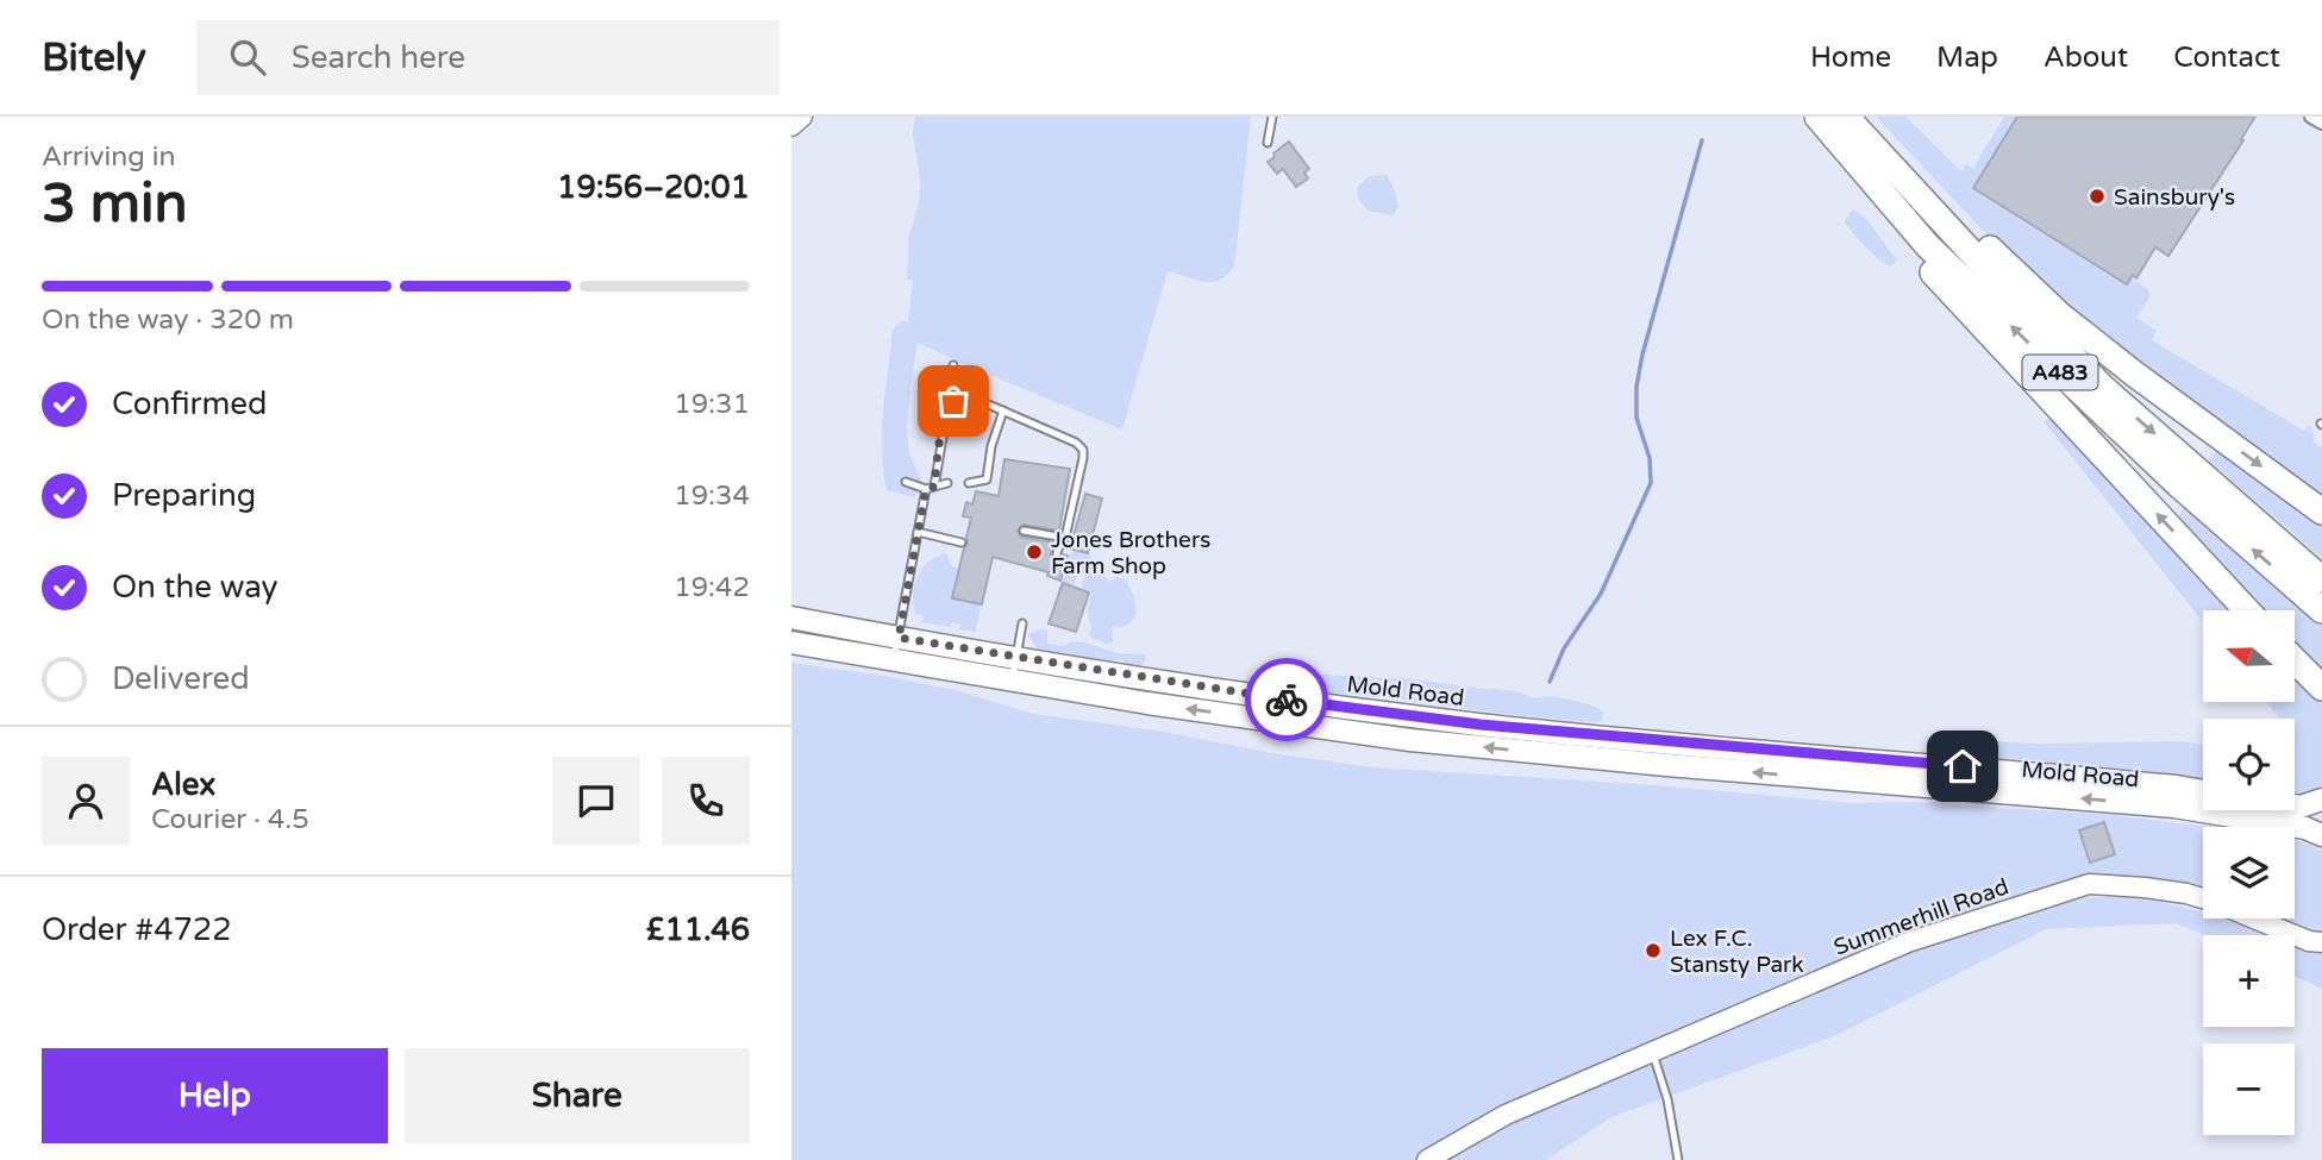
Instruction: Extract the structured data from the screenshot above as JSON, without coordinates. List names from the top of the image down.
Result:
{
  "streets": {
    "highway": ["A483"],
    "main road": ["Mold Road"],
    "street": ["Summerhill Road"]
  },
  "places": ["Sainsbury's", "Jones Brothers Farm Shop", "Lex F.C. Stansty Park"],
  "north": "left",
  "page": {
    "header": "Bitely",
    "search": "Search here",
    "nav": [
      "Home",
      "Map",
      "About",
      "Contact"
    ],
    "heading": ["3 min", "Arriving in", "19:56–20:01"],
    "panel": [
      "Alex",
      "Courier · 4.5",
      "Order #4722",
      "£11.46"
    ],
    "bar": "On the way · 320 m",
    "list": [
      ["Confirmed", "19:31"],
      ["Preparing", "19:34"],
      ["On the way", "19:42"],
      "Delivered"
    ],
    "map_buttons": ["+", "−"],
    "buttons": ["Help", "Share"]
  }
}
